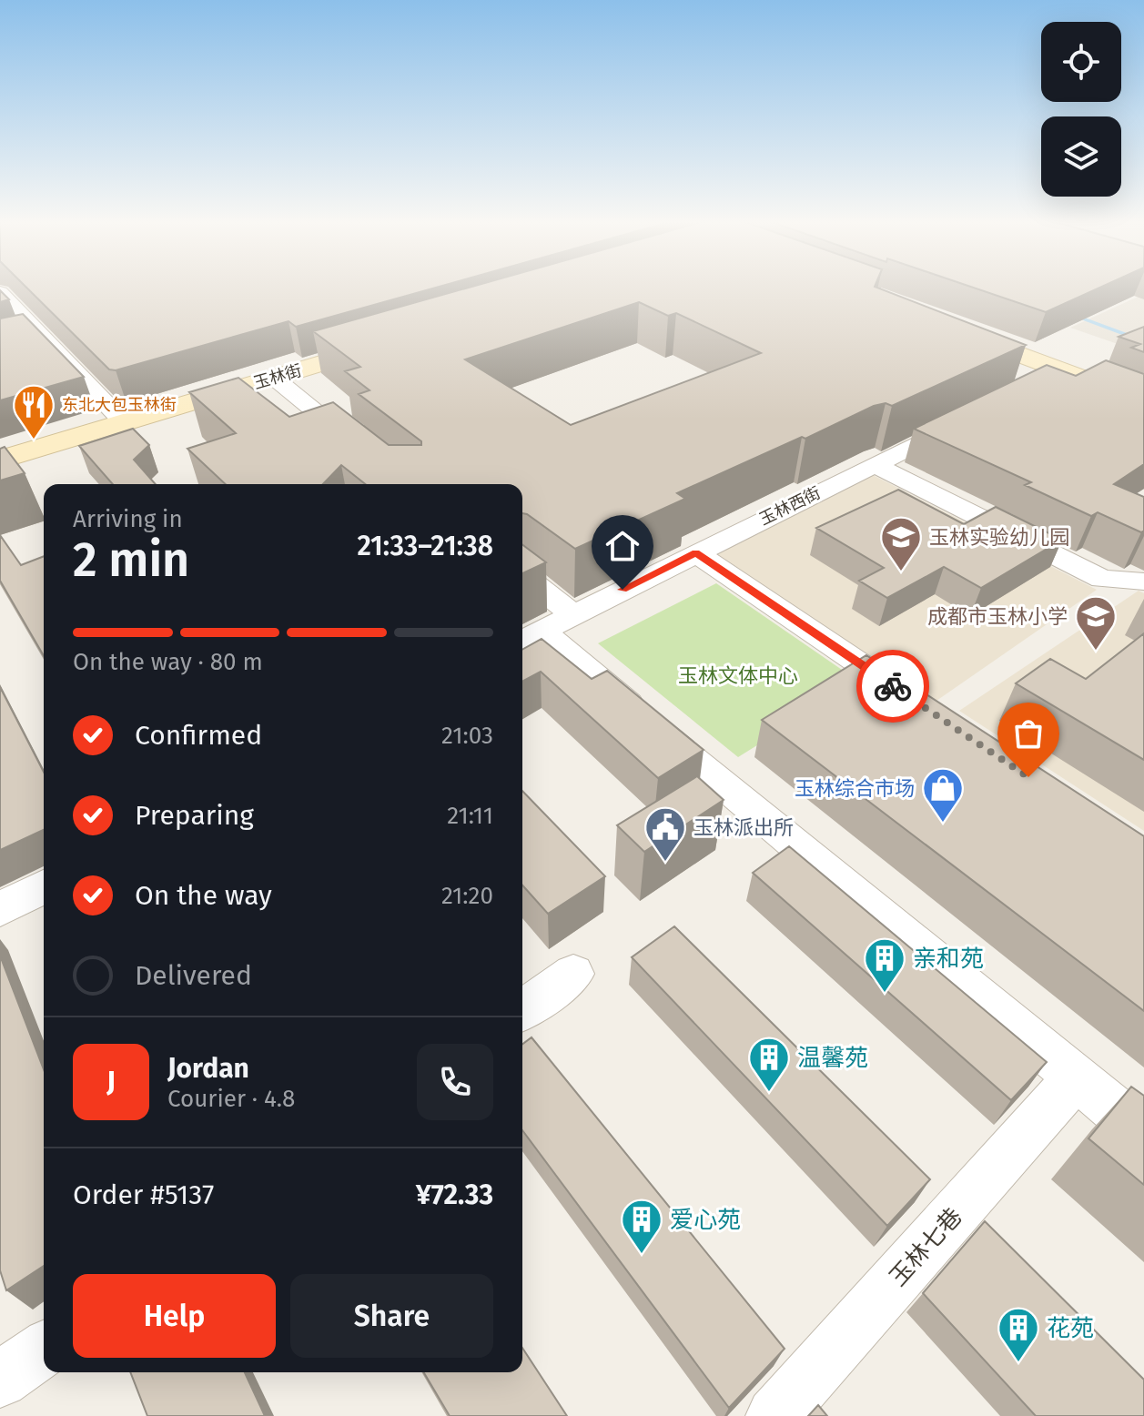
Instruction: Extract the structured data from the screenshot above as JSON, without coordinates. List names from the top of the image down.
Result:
{
  "streets": {
    "street": ["玉林街", "玉林西街", "玉林七巷"]
  },
  "parks": ["玉林文体中心"],
  "places": {
    "restaurant": ["东北大包玉林街"],
    "school or university": ["玉林实验幼儿园", "成都市玉林小学"],
    "shop": ["玉林综合市场"],
    "public building": ["玉林派出所"],
    "building": [
      "亲和苑",
      "温馨苑",
      "爱心苑",
      "花苑"
    ]
  },
  "page": {
    "heading": ["2 min", "Arriving in", "21:33–21:38"],
    "panel": [
      "Jordan",
      "Courier · 4.8",
      "Order #5137",
      "¥72.33"
    ],
    "bar": "On the way · 80 m",
    "list": [
      ["Confirmed", "21:03"],
      ["Preparing", "21:11"],
      ["On the way", "21:20"],
      "Delivered"
    ],
    "round": "J",
    "buttons": ["Help", "Share"]
  }
}
